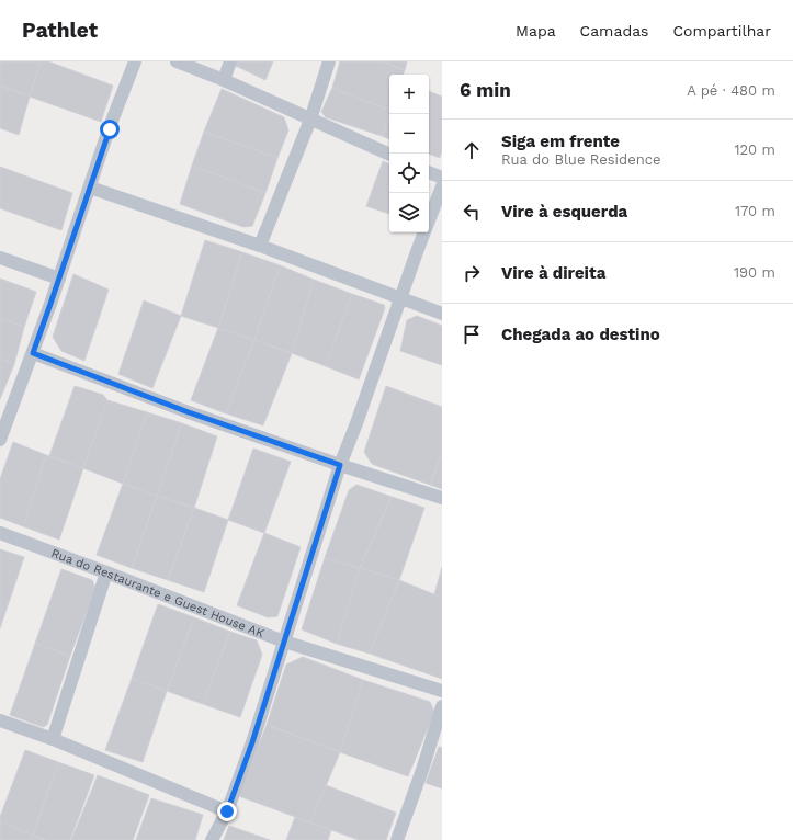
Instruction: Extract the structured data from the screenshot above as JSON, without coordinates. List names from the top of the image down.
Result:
{
  "streets": {
    "street": ["Rua do Restaurante e Guest House AK"]
  },
  "page": {
    "header": "Pathlet",
    "nav": ["Mapa", "Camadas", "Compartilhar"],
    "heading": ["6 min", "A pé · 480 m"],
    "map_buttons": ["+", "−"],
    "list": [
      ["Siga em frente", "Rua do Blue Residence", "120 m"],
      ["Vire à esquerda", "170 m"],
      ["Vire à direita", "190 m"],
      "Chegada ao destino"
    ]
  }
}
